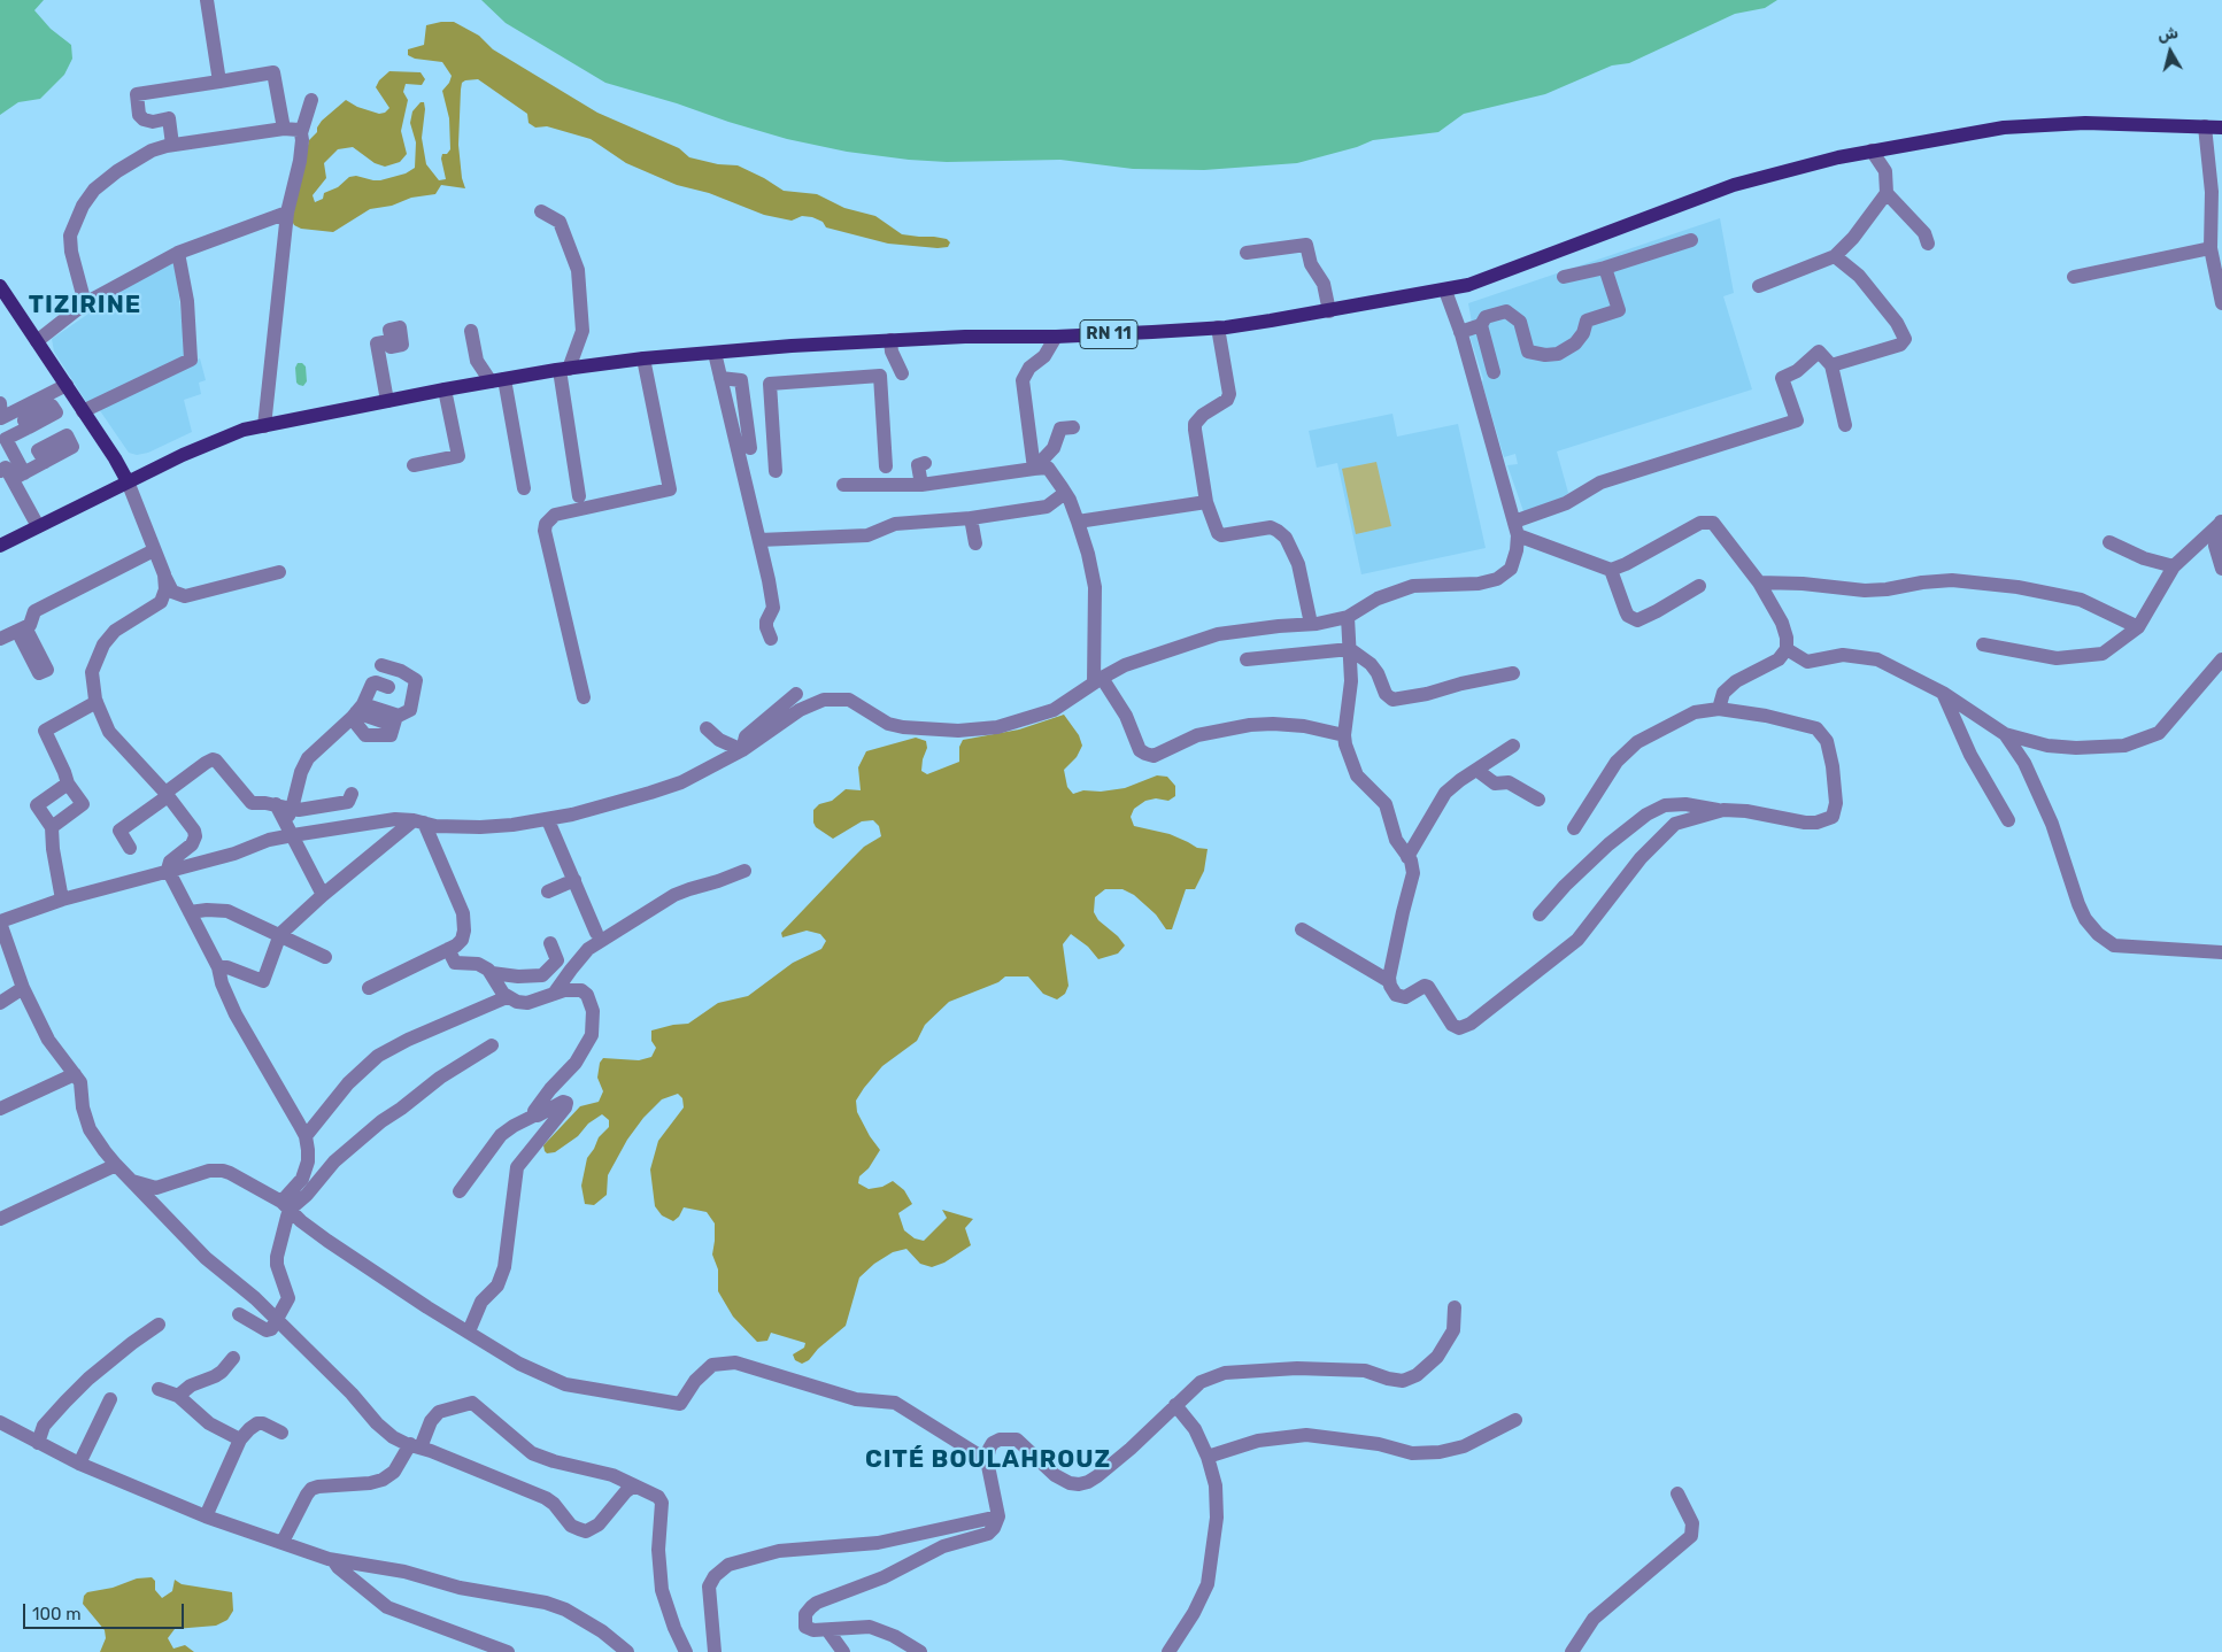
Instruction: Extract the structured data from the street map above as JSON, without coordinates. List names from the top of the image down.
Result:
{
  "streets": {
    "main road": ["RN 11"]
  },
  "districts": ["TIZIRINE", "CITÉ BOULAHROUZ"],
  "scale_bar": "100 m",
  "north": "top"
}
